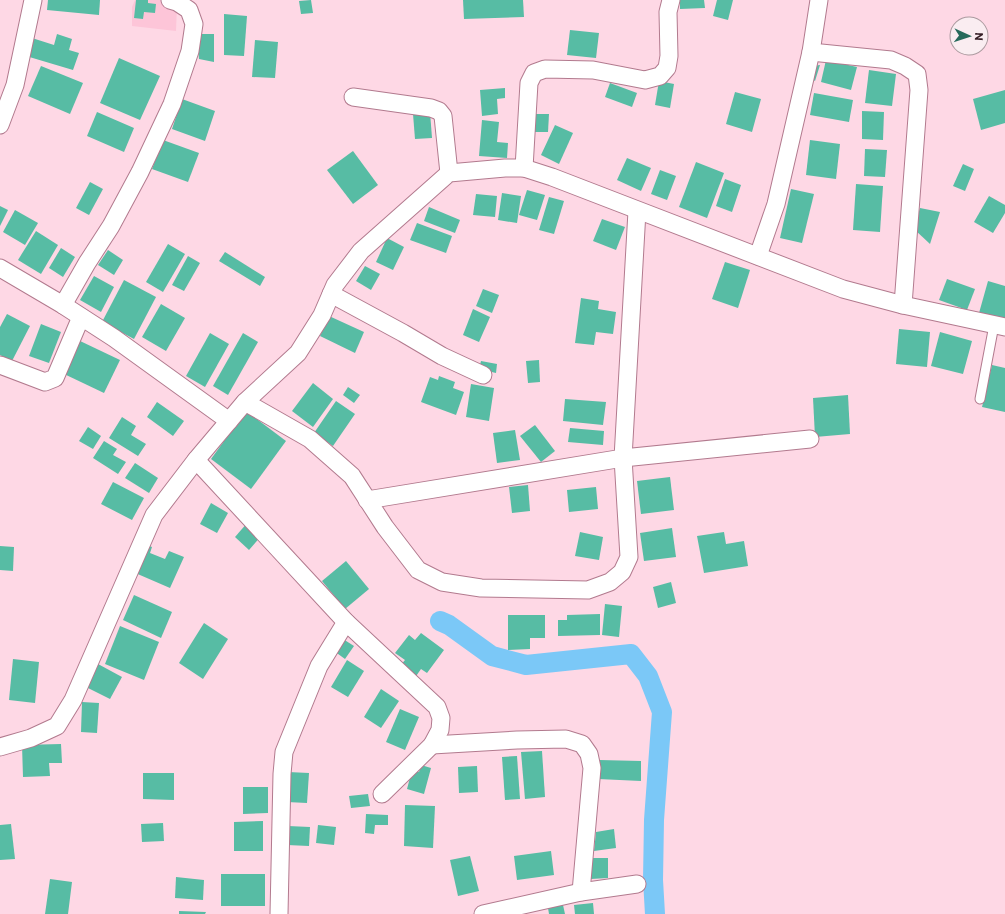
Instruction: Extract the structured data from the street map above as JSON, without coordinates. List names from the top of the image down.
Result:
{
  "north": "right"
}
